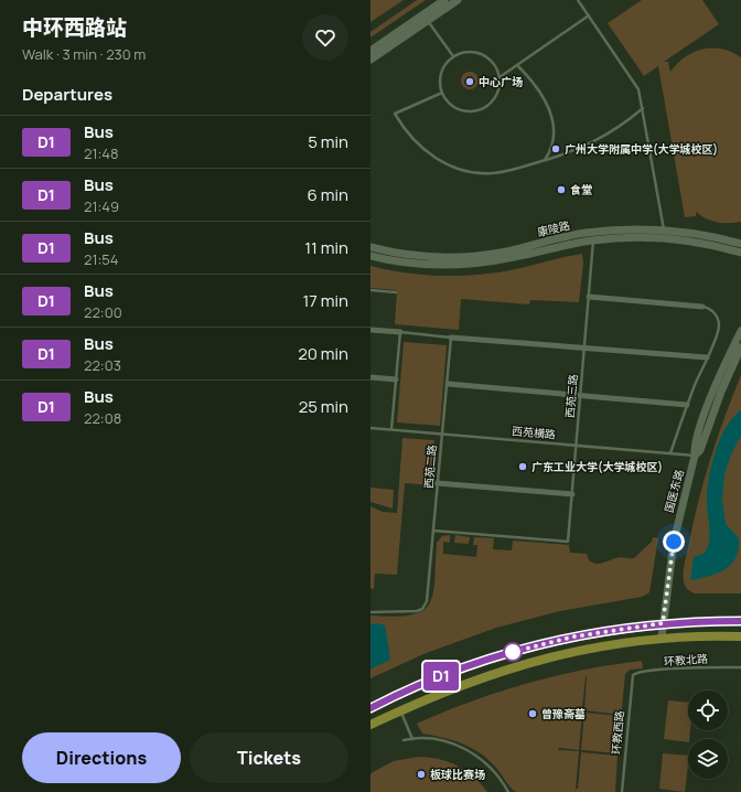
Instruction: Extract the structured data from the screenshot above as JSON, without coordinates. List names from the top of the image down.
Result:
{
  "streets": {
    "street": ["康陵路", "国医东路"],
    "lane": [
      "西苑三路",
      "西苑横路",
      "西苑二路",
      "环教北路",
      "环教西路"
    ]
  },
  "crossings": [
    ["康陵路", "西苑三路"],
    ["西苑三路", "西苑横路"],
    ["西苑三路", "西苑二路"],
    ["西苑横路", "西苑二路"],
    ["西苑横路", "国医东路"],
    ["环教北路", "环教西路"]
  ],
  "places": [
    "中心广场",
    "广州大学附属中学(大学城校区)",
    "食堂",
    "广东工业大学(大学城校区)",
    "曾豫斋墓",
    "板球比赛场"
  ],
  "lines": ["bus line D1"],
  "page": {
    "heading": [
      ["中环西路站", "Walk · 3 min · 230 m"],
      "Departures"
    ],
    "on_map": "D1",
    "list": [
      {
        "mark": "D1",
        "name": "Bus",
        "note": "21:48",
        "value": "5 min"
      },
      {
        "mark": "D1",
        "name": "Bus",
        "note": "21:49",
        "value": "6 min"
      },
      {
        "mark": "D1",
        "name": "Bus",
        "note": "21:54",
        "value": "11 min"
      },
      {
        "mark": "D1",
        "name": "Bus",
        "note": "22:00",
        "value": "17 min"
      },
      {
        "mark": "D1",
        "name": "Bus",
        "note": "22:03",
        "value": "20 min"
      },
      {
        "mark": "D1",
        "name": "Bus",
        "note": "22:08",
        "value": "25 min"
      }
    ],
    "buttons": ["Directions", "Tickets"]
  }
}
